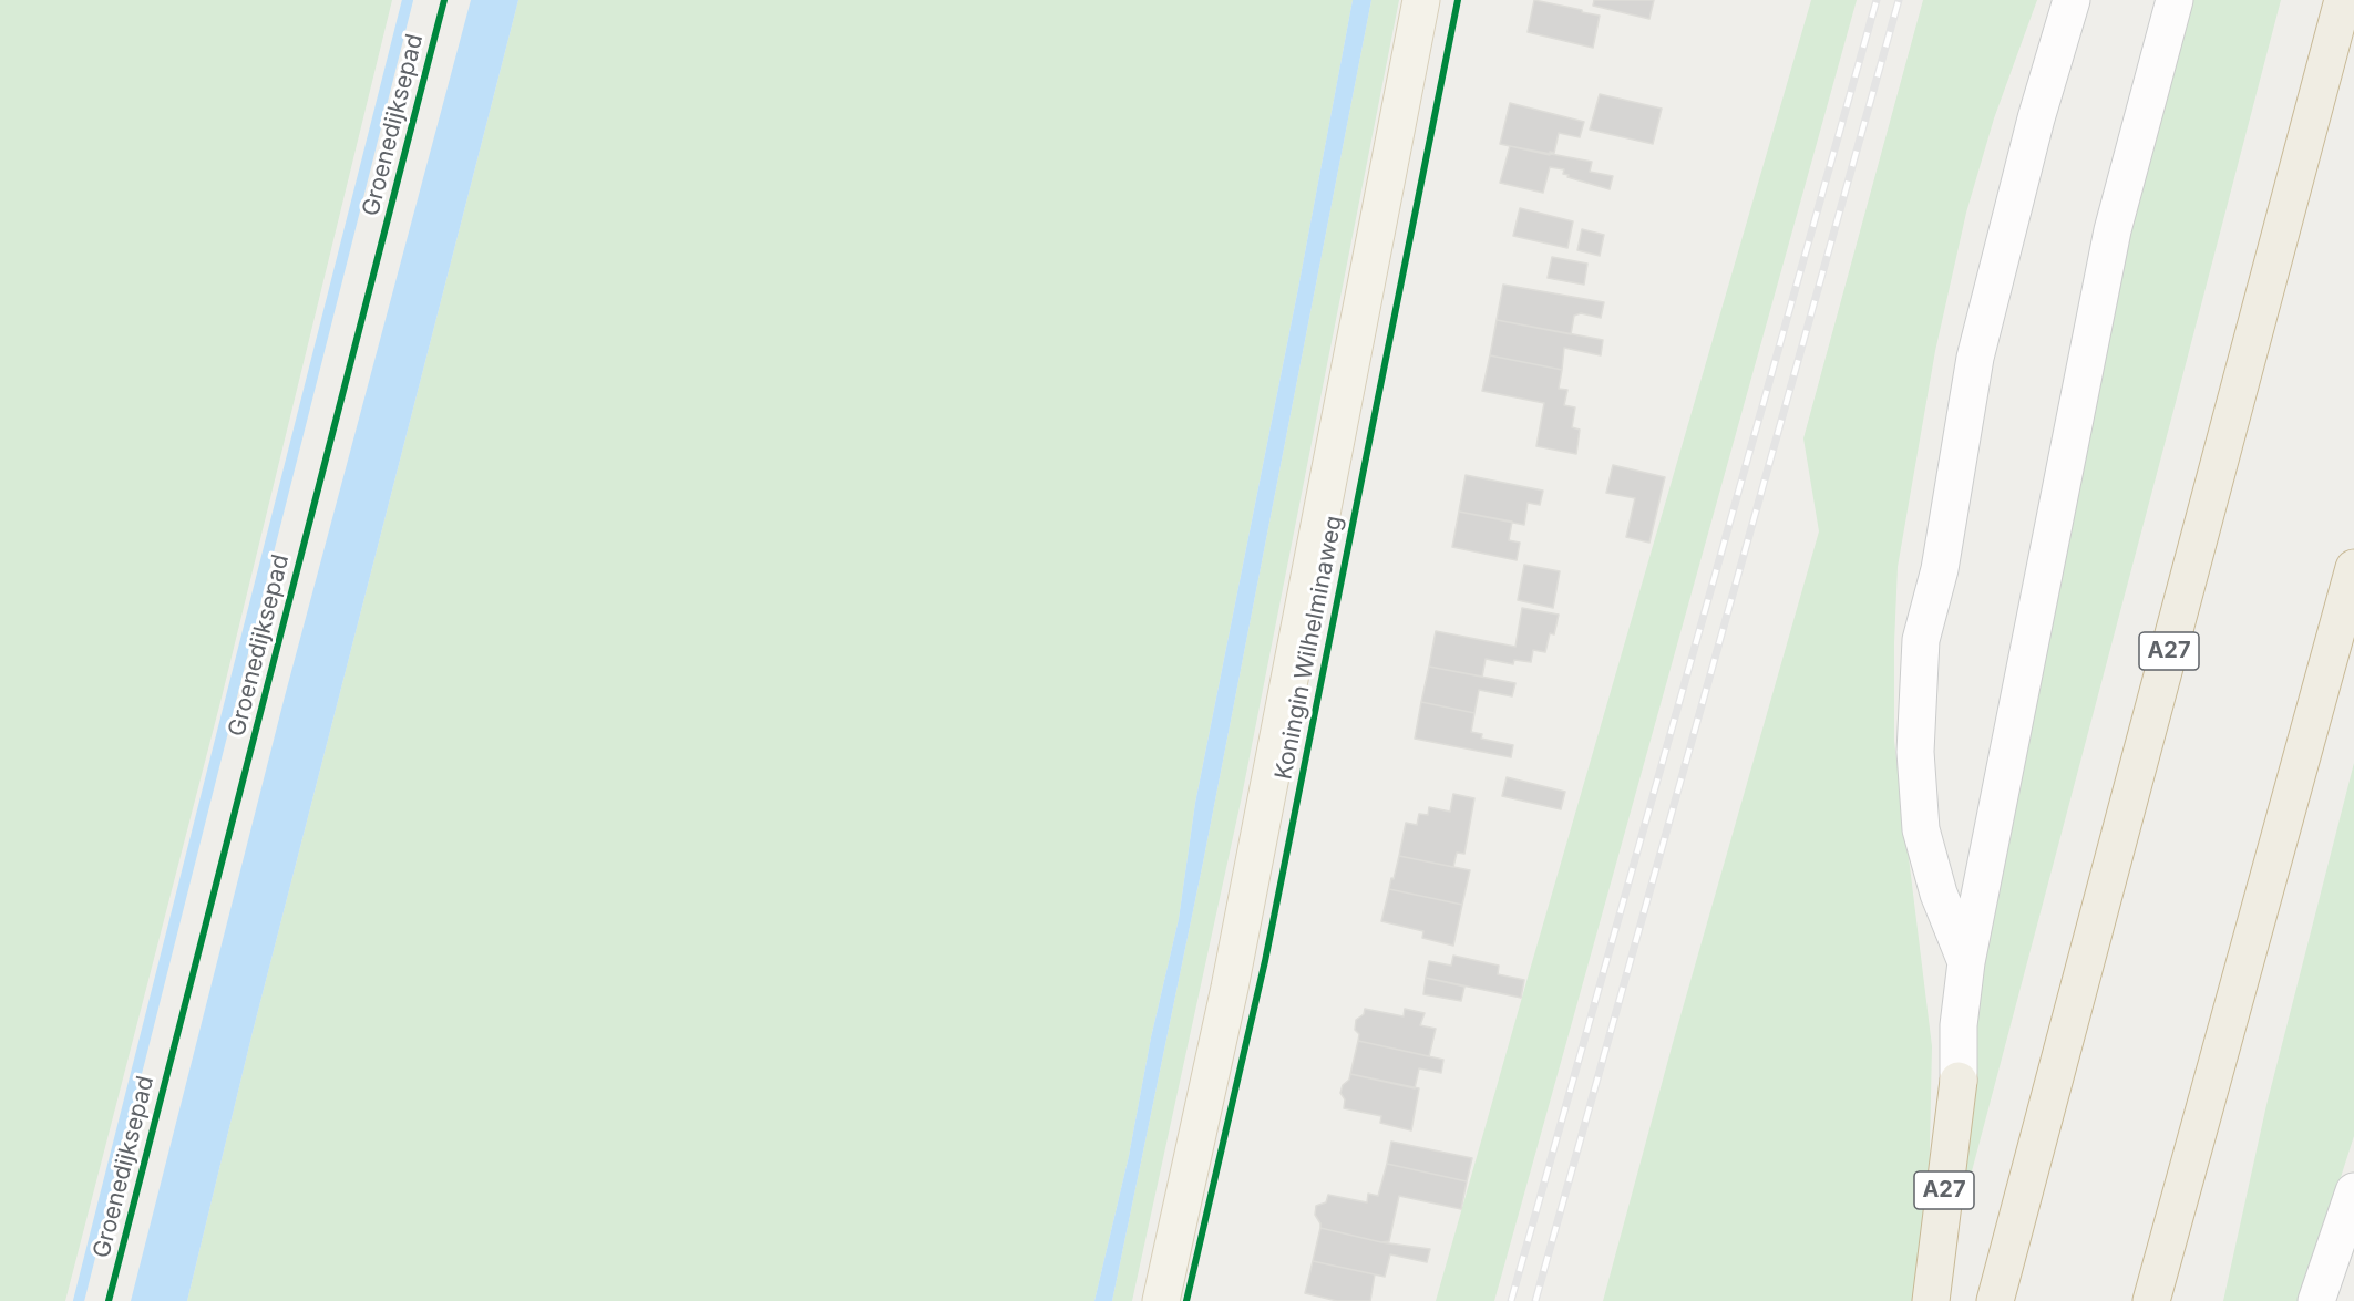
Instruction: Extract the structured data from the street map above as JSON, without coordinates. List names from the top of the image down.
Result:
{
  "streets": {
    "highway": ["A27"],
    "main road": ["Koningin Wilhelminaweg"],
    "cycle path": ["Groenedijksepad"]
  }
}
